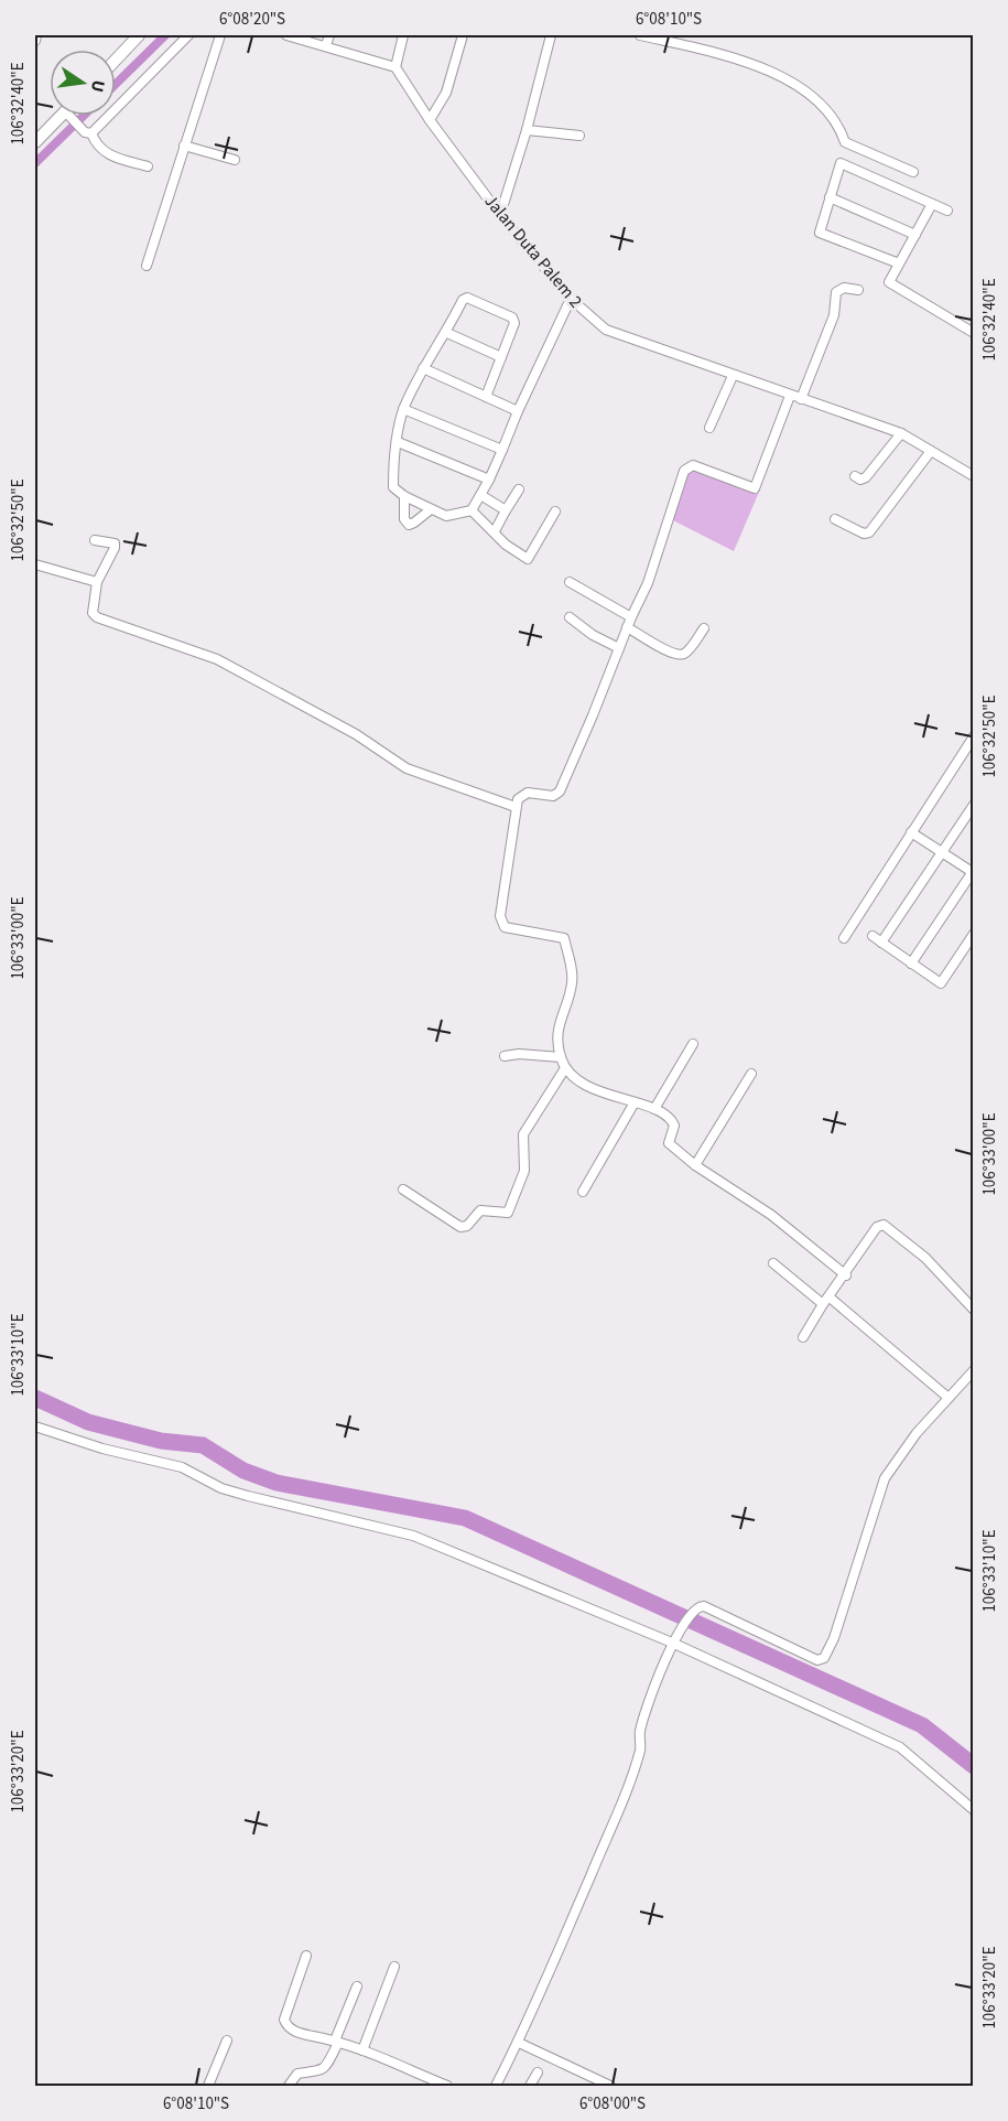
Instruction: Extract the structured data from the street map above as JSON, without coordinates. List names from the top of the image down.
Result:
{
  "streets": {
    "street": ["Jalan Duta Palem 2"]
  },
  "north": "right",
  "coordinates": [
    "6°08'20\"S",
    "6°08'10\"S",
    "106°32'40\"E",
    "106°32'50\"E",
    "106°33'00\"E",
    "106°33'10\"E",
    "106°33'20\"E",
    "6°08'00\"S"
  ]
}
